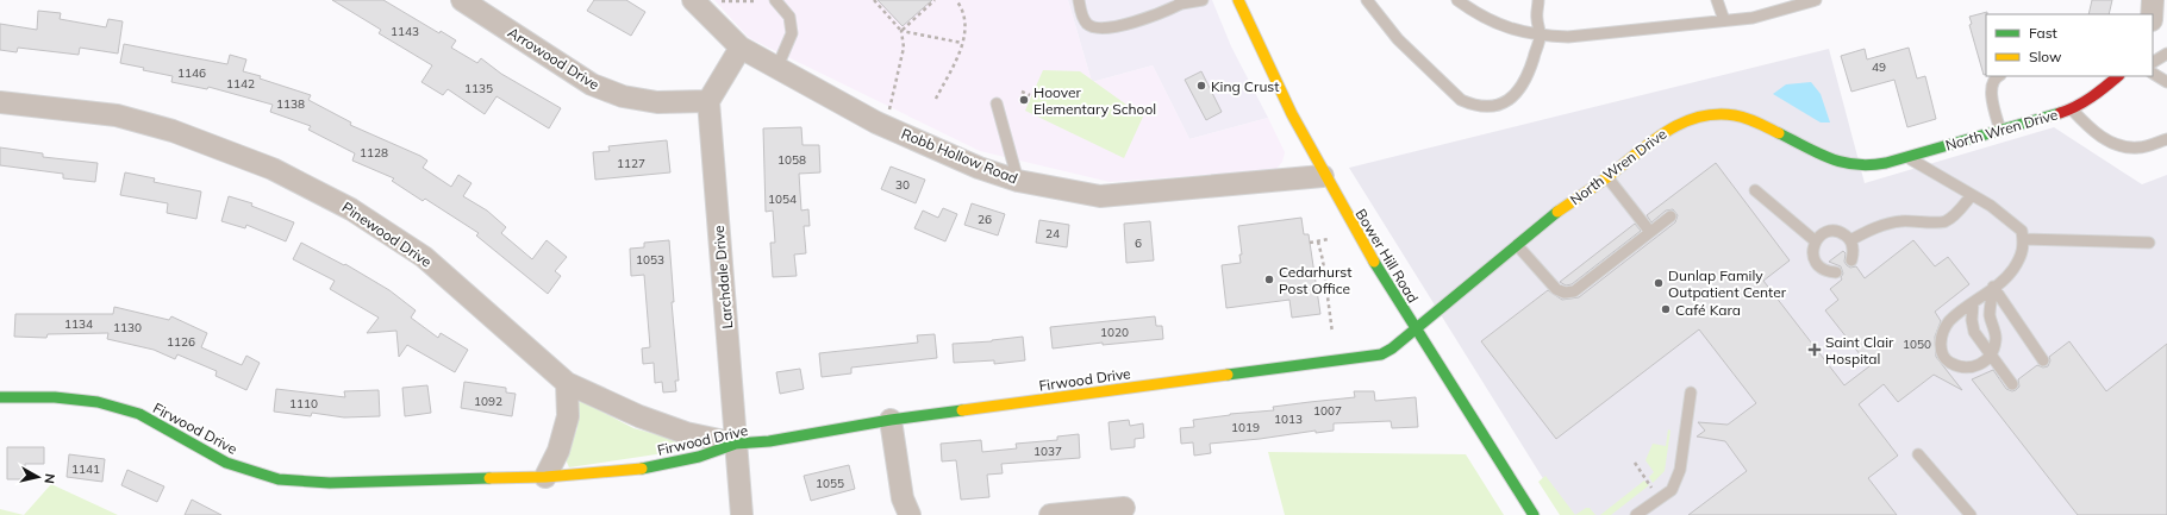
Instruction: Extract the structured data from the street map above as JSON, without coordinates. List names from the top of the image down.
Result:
{
  "streets": {
    "street": [
      "Arrowood Drive",
      "North Wren Drive",
      "Robb Hollow Road",
      "Pinewood Drive",
      "Bower Hill Road",
      "Larchdale Drive",
      "Firwood Drive"
    ]
  },
  "crossings": [
    ["Arrowood Drive", "Larchdale Drive"],
    ["North Wren Drive", "Bower Hill Road"],
    ["North Wren Drive", "Firwood Drive"],
    ["Robb Hollow Road", "Bower Hill Road"],
    ["Pinewood Drive", "Larchdale Drive"],
    ["Pinewood Drive", "Firwood Drive"],
    ["Bower Hill Road", "Firwood Drive"],
    ["Larchdale Drive", "Firwood Drive"]
  ],
  "places": {
    "other": [
      "King Crust",
      "Hoover Elementary School",
      "Cedarhurst Post Office",
      "Dunlap Family Outpatient Center",
      "Café Kara"
    ],
    "health": ["Saint Clair Hospital"]
  },
  "house_numbers": [
    "1143",
    "49",
    "1146",
    "1142",
    "1135",
    "1138",
    "1128",
    "1058",
    "1127",
    "30",
    "1054",
    "26",
    "24",
    "6",
    "1053",
    "1134",
    "1130",
    "1020",
    "1126",
    "1050",
    "1092",
    "1110",
    "1007",
    "1013",
    "1019",
    "1037",
    "1141",
    "1055"
  ],
  "legend": ["Fast", "Slow"],
  "north": "right"
}
